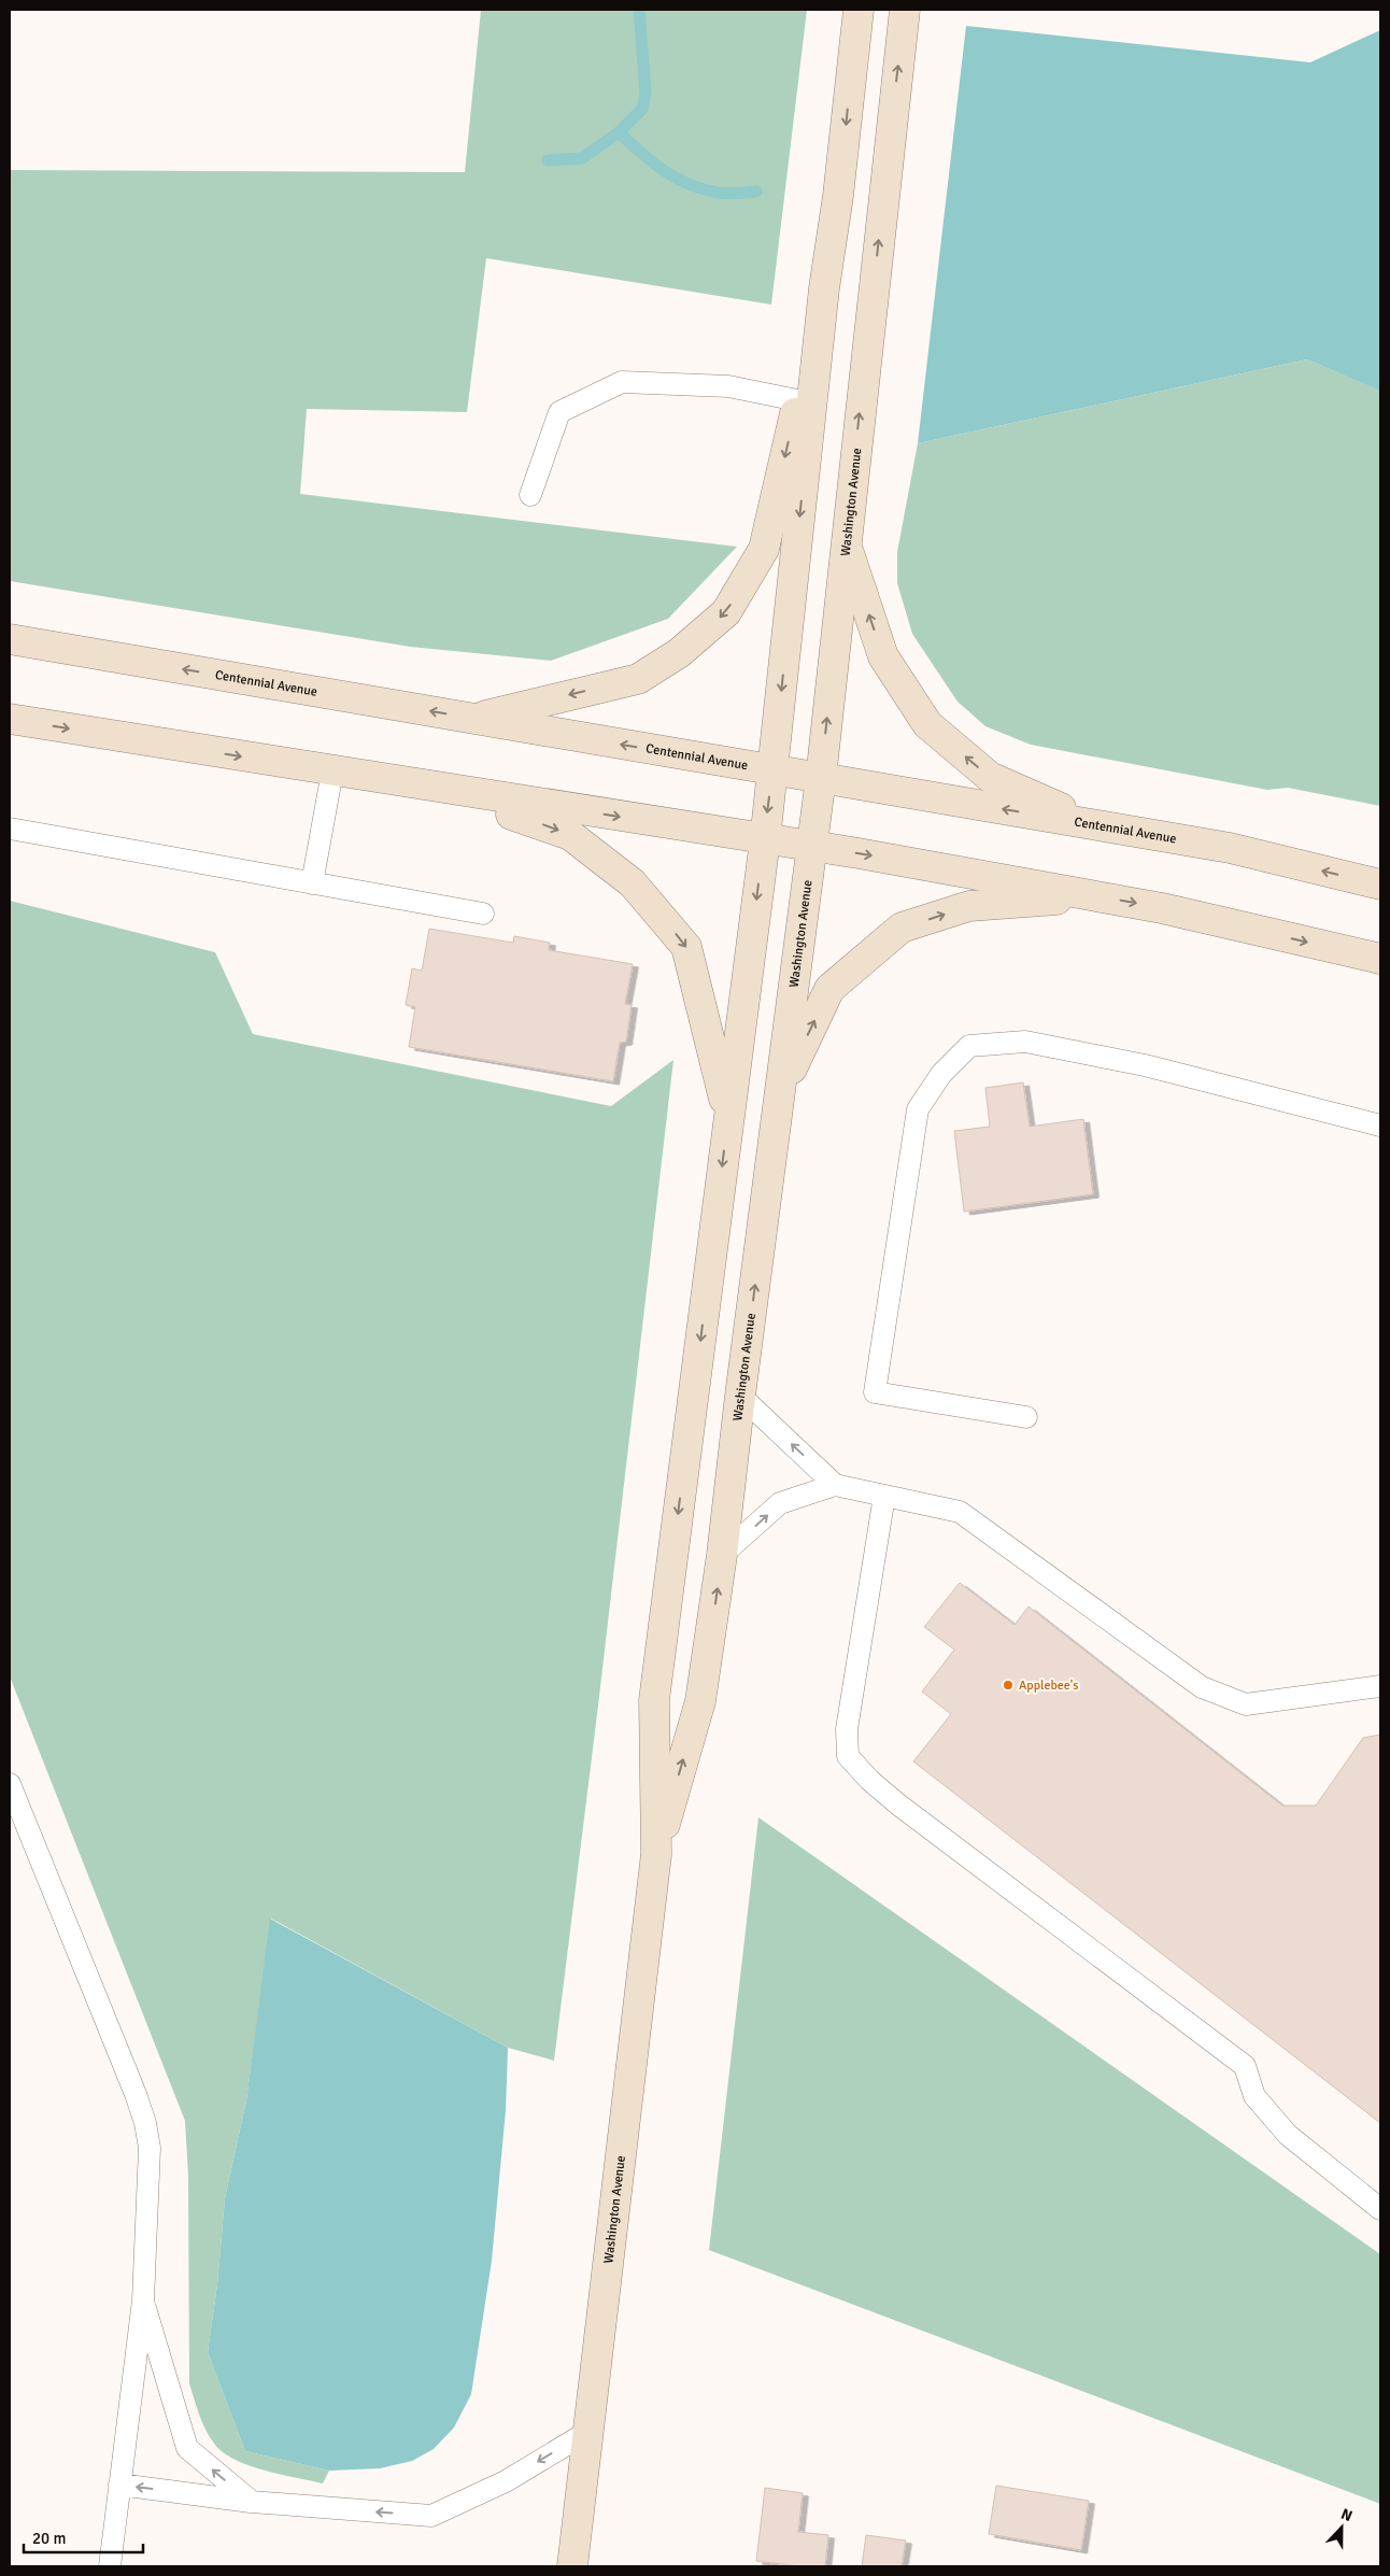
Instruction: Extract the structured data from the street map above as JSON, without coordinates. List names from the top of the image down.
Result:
{
  "streets": {
    "main road": ["Washington Avenue", "Centennial Avenue"]
  },
  "crossings": [
    ["Washington Avenue", "Centennial Avenue"]
  ],
  "places": ["Applebee's"],
  "scale_bar": "20 m",
  "north": "top"
}
